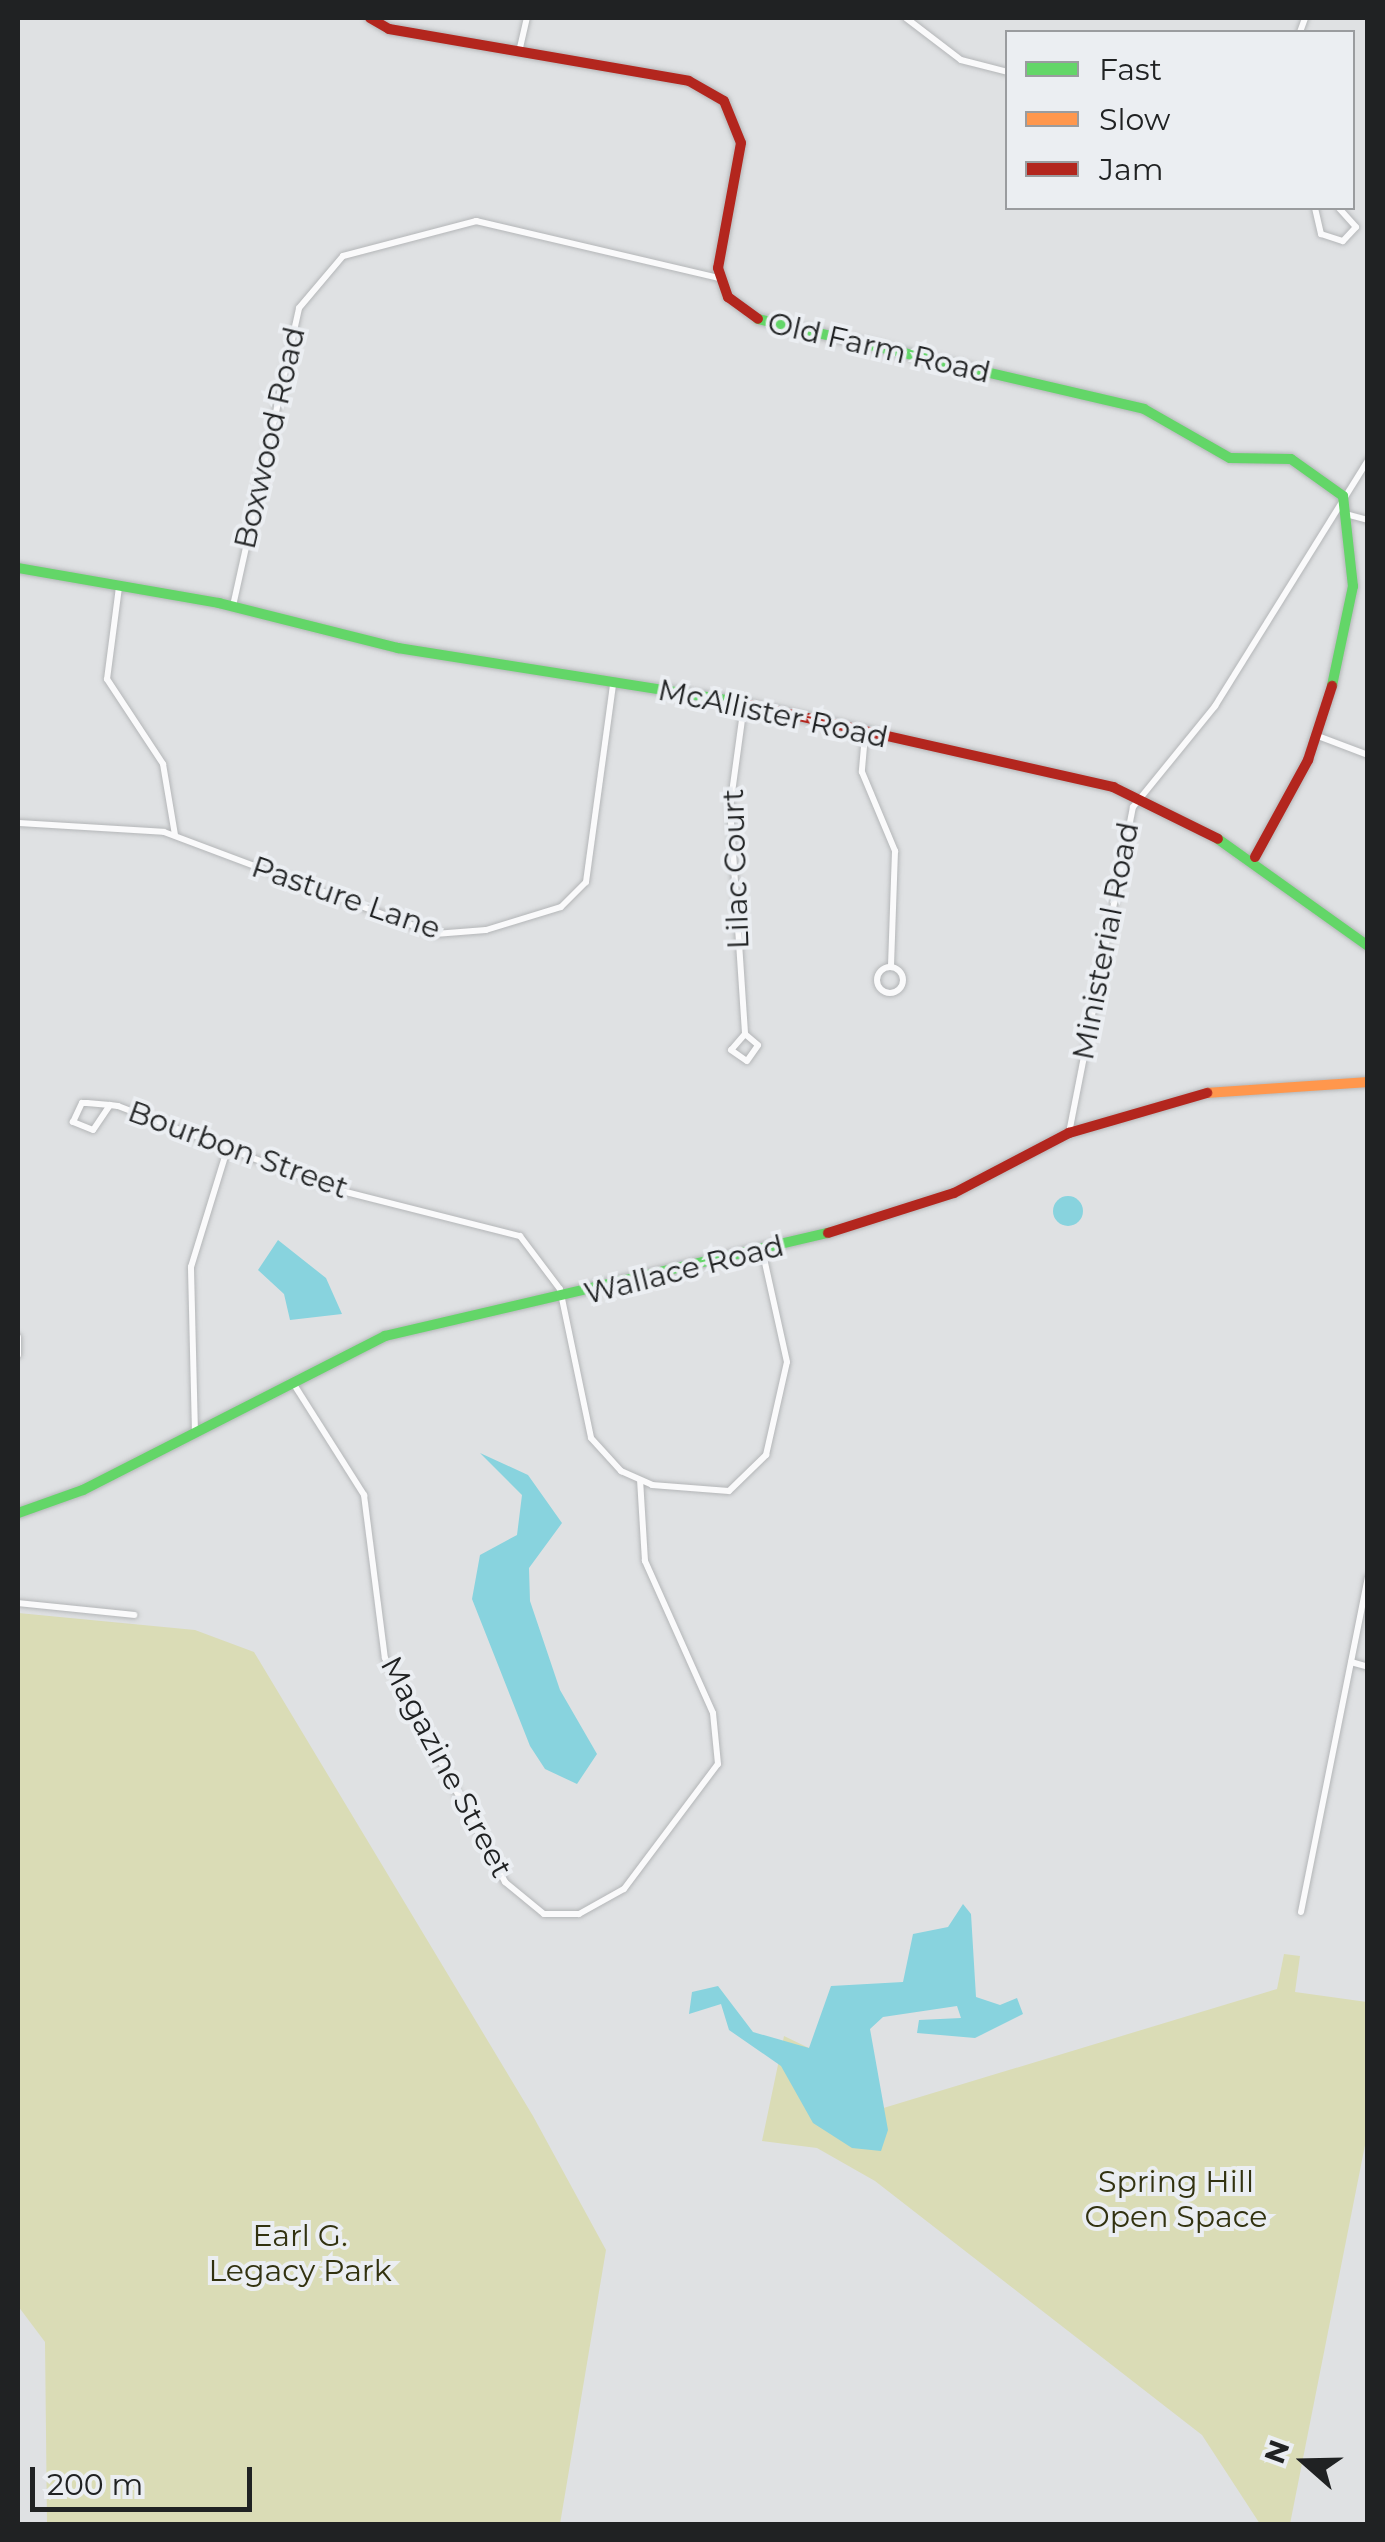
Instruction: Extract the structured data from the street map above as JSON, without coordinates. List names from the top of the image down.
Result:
{
  "streets": {
    "street": [
      "Old Farm Road",
      "Boxwood Road",
      "McAllister Road",
      "Lilac Court",
      "Pasture Lane",
      "Ministerial Road",
      "Bourbon Street",
      "Wallace Road",
      "Magazine Street"
    ]
  },
  "crossings": [
    ["Old Farm Road", "Boxwood Road"],
    ["Old Farm Road", "Ministerial Road"],
    ["Boxwood Road", "McAllister Road"],
    ["McAllister Road", "Lilac Court"],
    ["McAllister Road", "Pasture Lane"],
    ["McAllister Road", "Ministerial Road"],
    ["Ministerial Road", "Wallace Road"],
    ["Bourbon Street", "Wallace Road"],
    ["Bourbon Street", "Magazine Street"],
    ["Wallace Road", "Magazine Street"]
  ],
  "parks": ["Spring Hill Open Space", "Earl G. Legacy Park"],
  "legend": ["Fast", "Slow", "Jam"],
  "scale_bar": "200 m",
  "north": "left"
}
